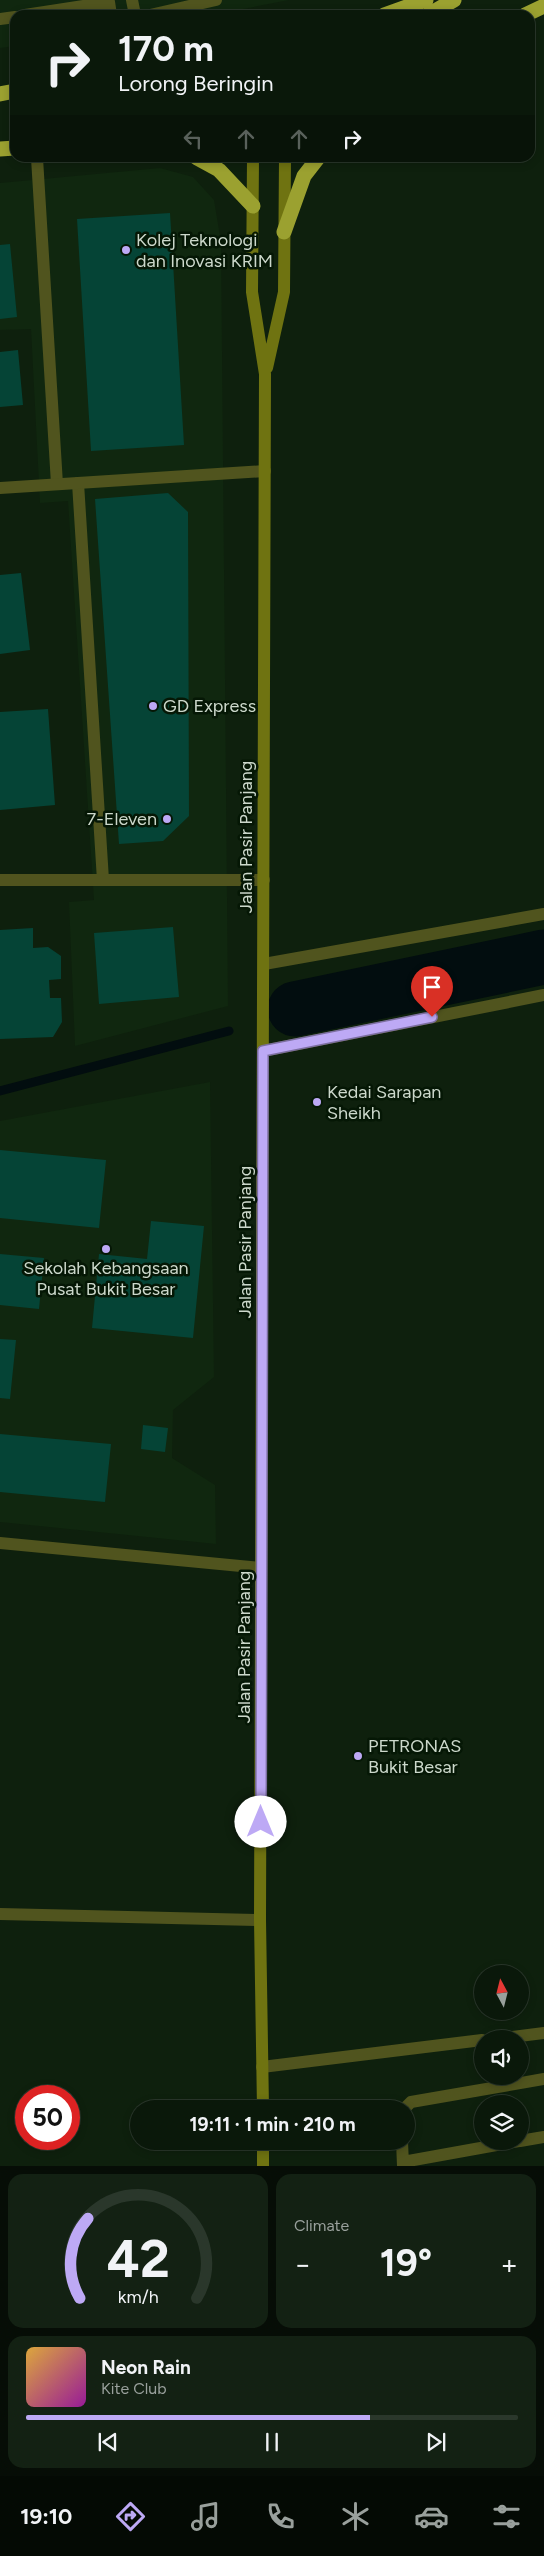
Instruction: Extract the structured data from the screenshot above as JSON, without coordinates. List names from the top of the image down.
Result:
{
  "streets": {
    "main road": ["Jalan Pasir Panjang"]
  },
  "places": [
    "Kolej Teknologi dan Inovasi KRIM",
    "GD Express",
    "7-Eleven",
    "Kedai Sarapan Sheikh",
    "Sekolah Kebangsaan Pusat Bukit Besar",
    "PETRONAS Bukit Besar"
  ],
  "north": "top",
  "page": {
    "turn": ["170 m", "Lorong Beringin"],
    "limit": "50",
    "trip": "19:11 · 1 min · 210 m",
    "tile": "Climate",
    "heat": ["−", "19°", "+"],
    "song": ["Neon Rain", "Kite Club"],
    "tabs": "19:10",
    "gauge": ["42", "km/h"]
  }
}
